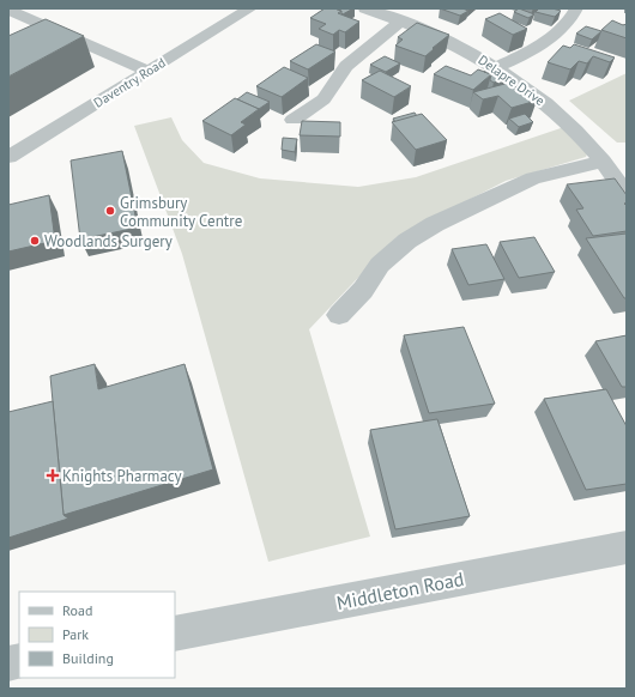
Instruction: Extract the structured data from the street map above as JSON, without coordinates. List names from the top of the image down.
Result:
{
  "streets": {
    "street": ["Delapre Drive", "Daventry Road", "Middleton Road"]
  },
  "places": {
    "other": ["Grimsbury Community Centre", "Woodlands Surgery"],
    "health": ["Knights Pharmacy"]
  },
  "legend": ["Road", "Park", "Building"]
}
